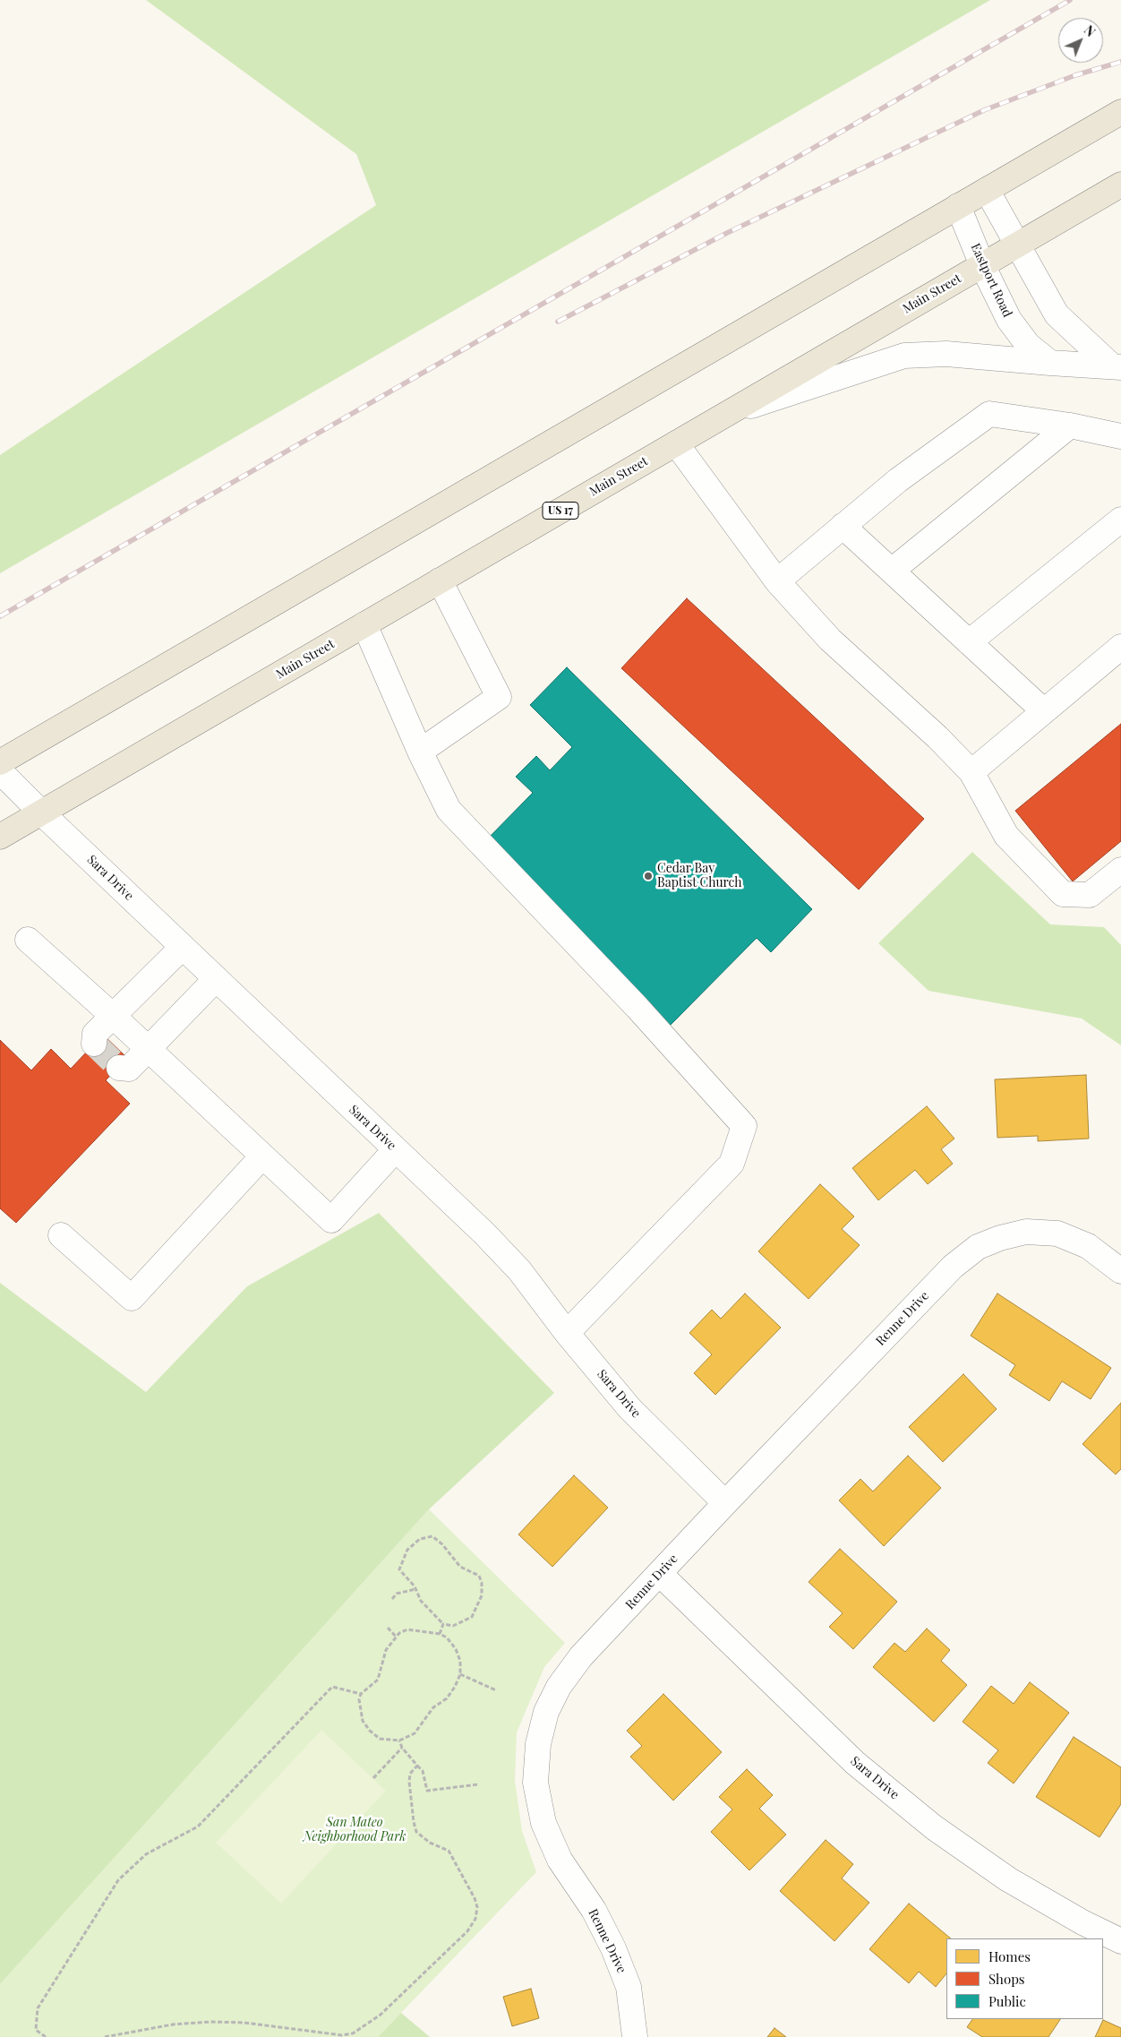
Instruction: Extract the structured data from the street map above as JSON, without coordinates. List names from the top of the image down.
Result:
{
  "streets": {
    "main road": ["Main Street", "US 17"],
    "street": ["Eastport Road", "Sara Drive", "Renne Drive"]
  },
  "crossings": [
    ["Eastport Road", "Main Street"],
    ["Main Street", "Sara Drive"],
    ["Sara Drive", "Renne Drive"]
  ],
  "parks": ["San Mateo Neighborhood Park"],
  "places": ["Cedar Bay Baptist Church"],
  "legend": ["Homes", "Shops", "Public"],
  "north": "top right"
}
